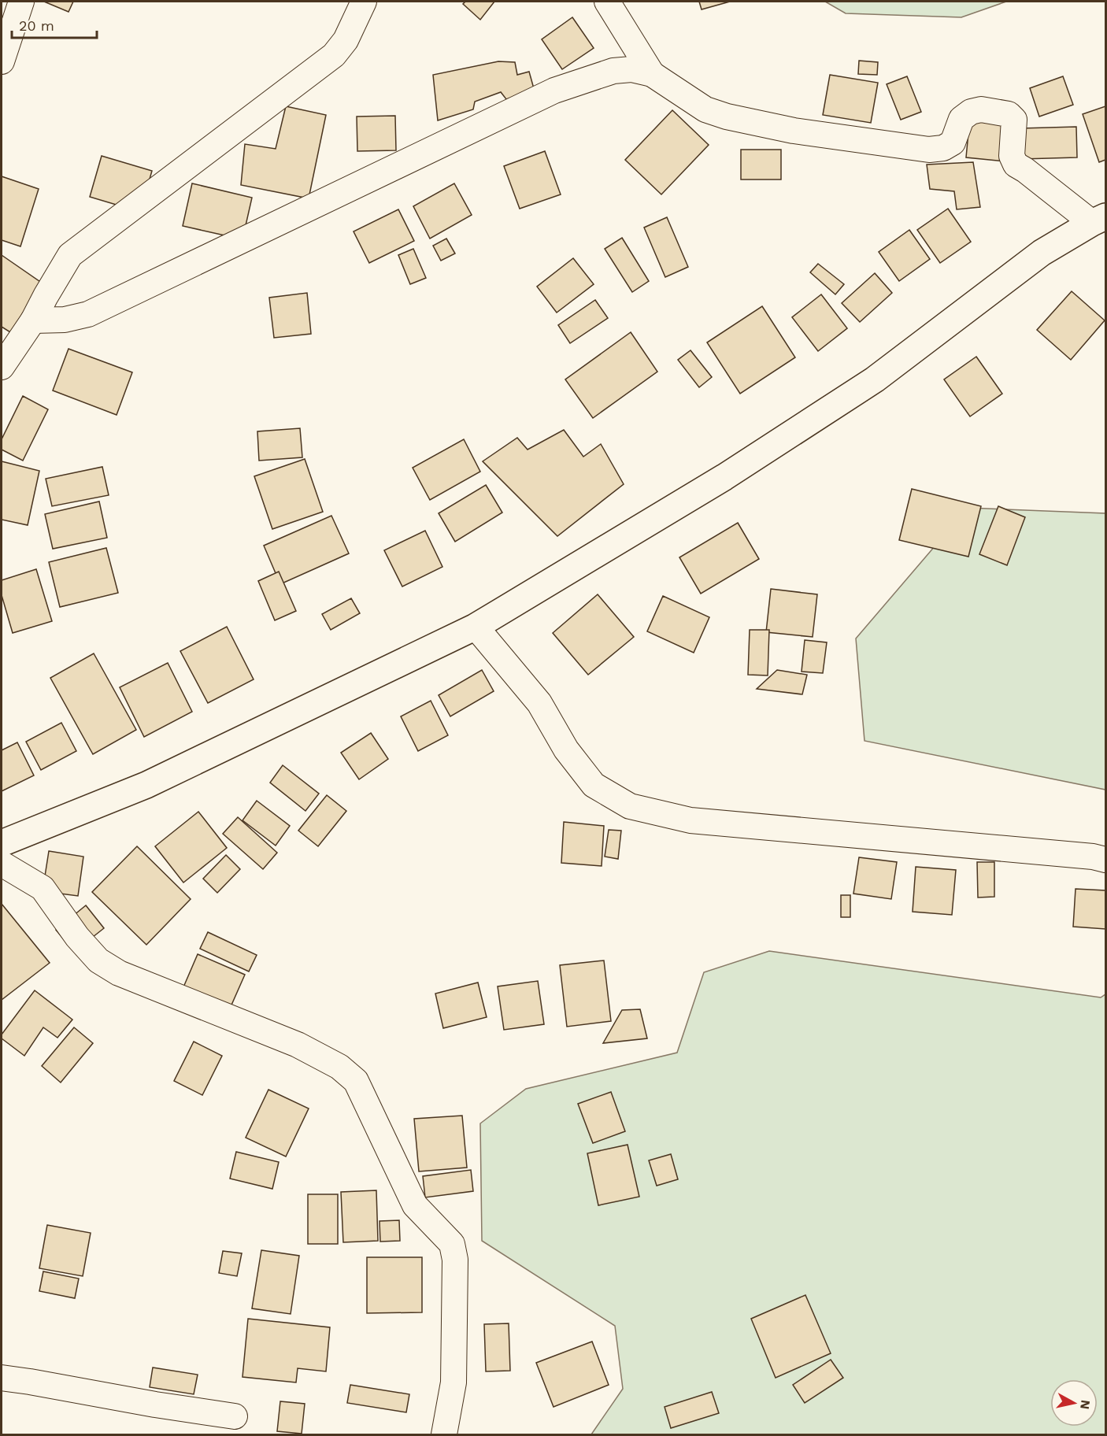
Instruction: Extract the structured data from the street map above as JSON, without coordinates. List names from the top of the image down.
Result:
{
  "scale_bar": "20 m",
  "north": "right"
}
